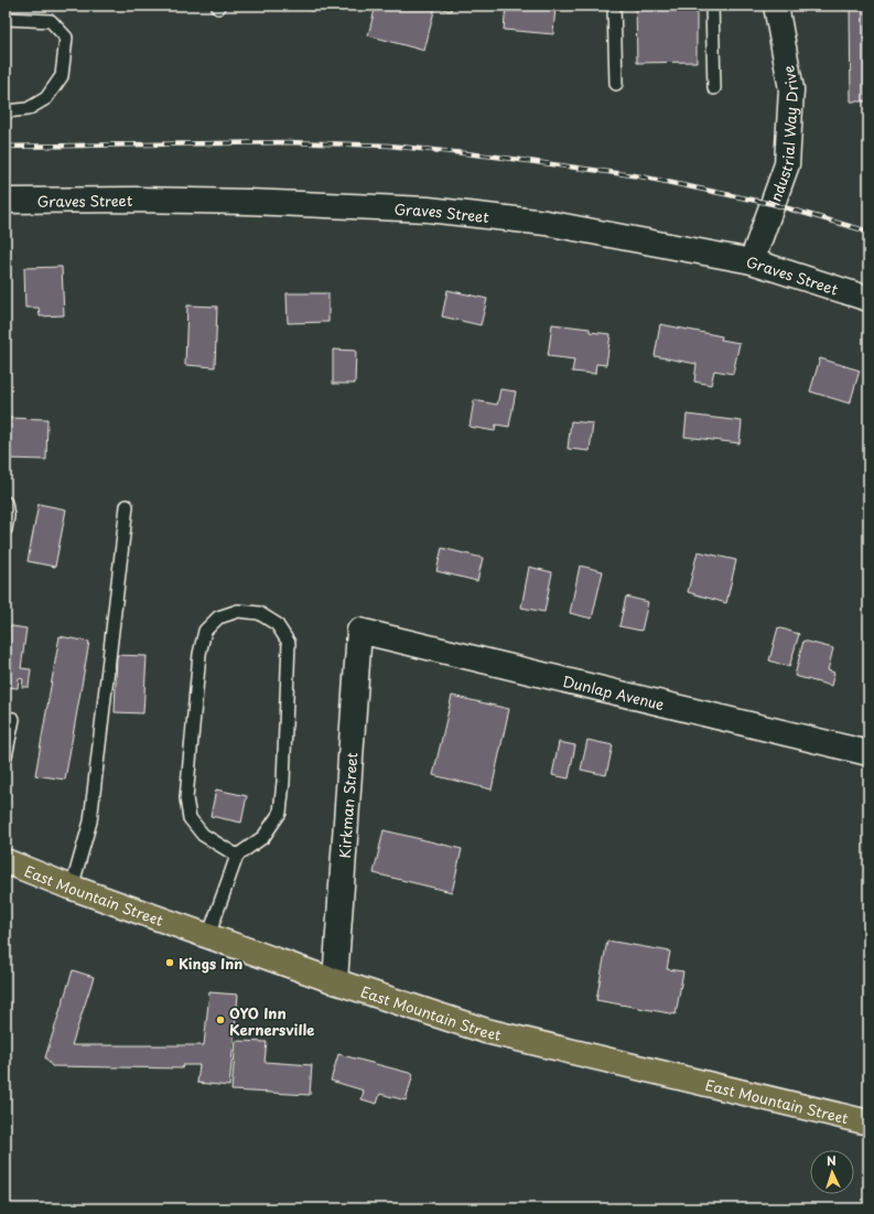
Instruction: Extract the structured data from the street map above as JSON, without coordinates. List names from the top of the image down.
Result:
{
  "streets": {
    "main road": ["East Mountain Street"],
    "street": [
      "Industrial Way Drive",
      "Graves Street",
      "Dunlap Avenue",
      "Kirkman Street"
    ]
  },
  "crossings": [
    ["Industrial Way Drive", "Graves Street"],
    ["Dunlap Avenue", "Kirkman Street"],
    ["Kirkman Street", "East Mountain Street"]
  ],
  "places": ["Kings Inn", "OYO Inn Kernersville"],
  "north": "top"
}
